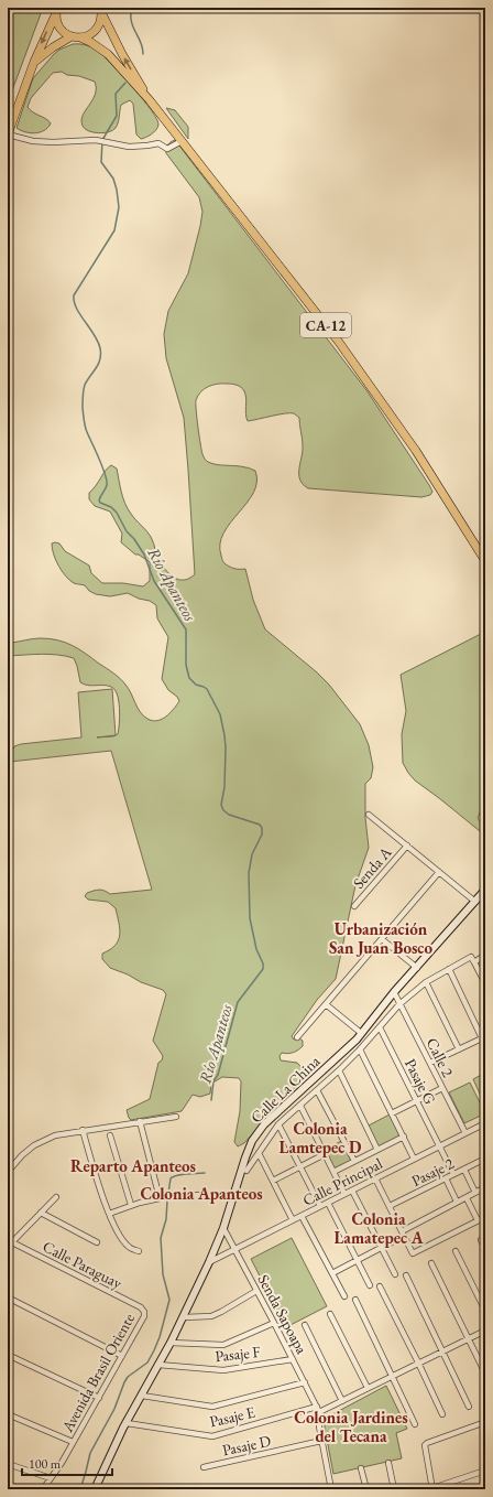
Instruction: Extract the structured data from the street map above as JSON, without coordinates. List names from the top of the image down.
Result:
{
  "streets": {
    "main road": ["CA-12", "Calle La China"],
    "street": [
      "Senda A",
      "Calle 2",
      "Pasaje G",
      "Pasaje 2",
      "Calle Principal",
      "Calle Paraguay",
      "Senda Sapoapa",
      "Pasaje F",
      "Avenida Brasil Oriente",
      "Pasaje E",
      "Pasaje D"
    ]
  },
  "crossings": [
    ["Calle 2", "Calle La China"],
    ["Calle 2", "Calle Principal"],
    ["Pasaje G", "Calle Principal"],
    ["Calle La China", "Calle Principal"],
    ["Calle La China", "Senda Sapoapa"],
    ["Calle La China", "Pasaje F"],
    ["Calle La China", "Pasaje E"],
    ["Calle Principal", "Senda Sapoapa"],
    ["Calle Paraguay", "Avenida Brasil Oriente"],
    ["Senda Sapoapa", "Pasaje F"],
    ["Senda Sapoapa", "Pasaje E"]
  ],
  "districts": [
    "Urbanización San Juan Bosco",
    "Colonia Lamtepec D",
    "Reparto Apanteos",
    "Colonia Apanteos",
    "Colonia Lamatepec A",
    "Colonia Jardines del Tecana"
  ],
  "water": ["Río Apanteos"],
  "scale_bar": "100 m"
}
